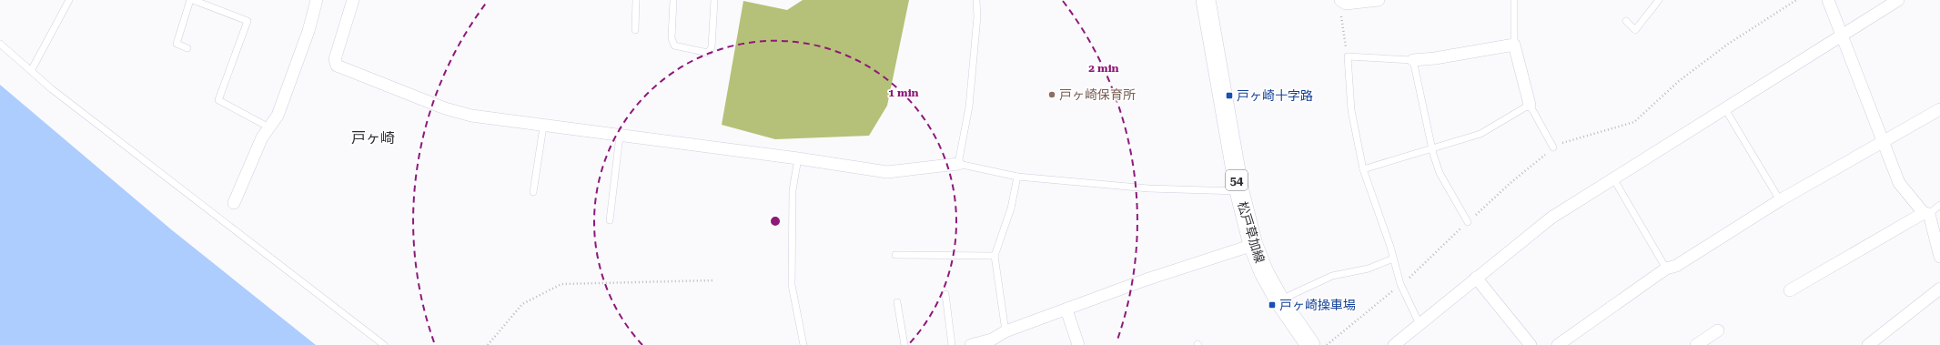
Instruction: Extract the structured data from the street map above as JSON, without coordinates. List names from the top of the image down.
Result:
{
  "streets": {
    "main road": ["54", "松戸草加線"]
  },
  "districts": ["戸ヶ崎"],
  "places": {
    "other": ["戸ヶ崎保育所"],
    "transit": ["戸ヶ崎十字路", "戸ヶ崎操車場"]
  },
  "rings": ["2 min", "1 min"]
}
